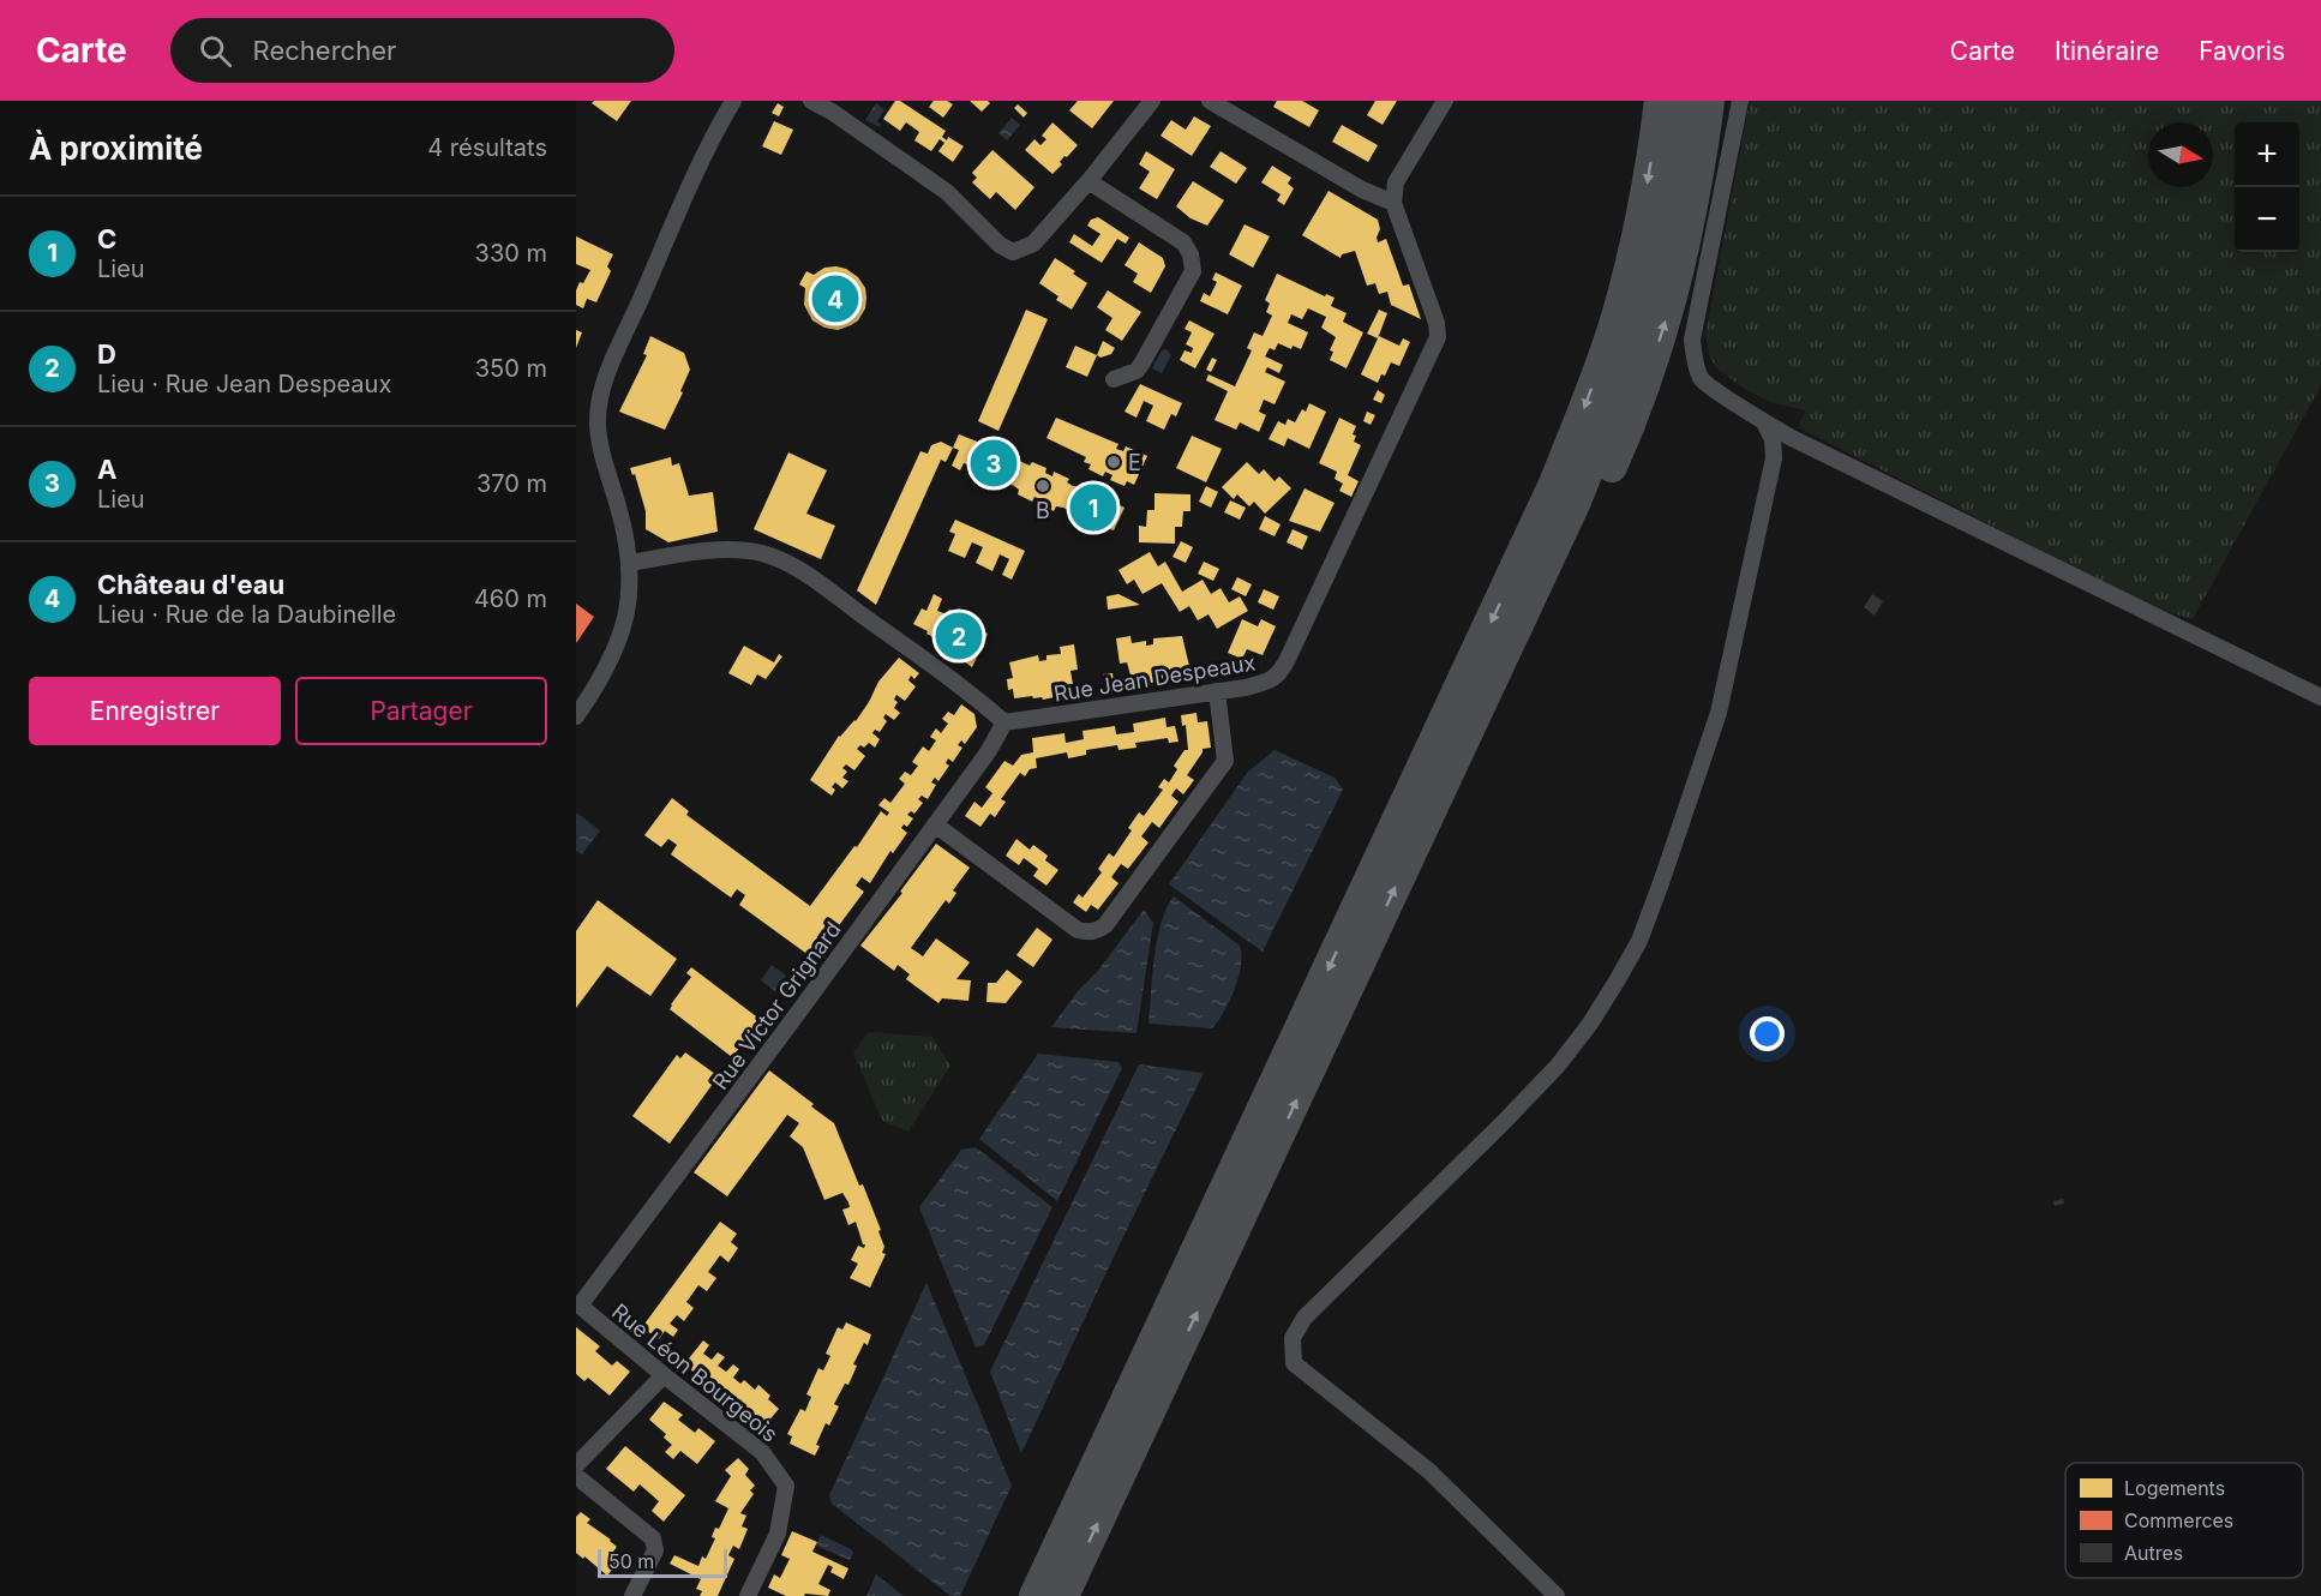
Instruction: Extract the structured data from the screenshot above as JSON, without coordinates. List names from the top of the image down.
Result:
{
  "streets": {
    "street": ["Rue Jean Despeaux", "Rue Victor Grignard", "Rue Léon Bourgeois"]
  },
  "crossings": [
    ["Rue Jean Despeaux", "Rue Victor Grignard"],
    ["Rue Victor Grignard", "Rue Léon Bourgeois"]
  ],
  "places": ["E", "B"],
  "legend": ["Logements", "Commerces", "Autres"],
  "scale_bar": "50 m",
  "north": "right",
  "page": {
    "header": "Carte",
    "search": "Rechercher",
    "nav": ["Carte", "Itinéraire", "Favoris"],
    "heading": ["À proximité", "4 résultats"],
    "map_buttons": ["+", "−"],
    "list": [
      {
        "mark": "1",
        "name": "C",
        "note": "Lieu",
        "value": "330 m"
      },
      {
        "mark": "2",
        "name": "D",
        "note": "Lieu · Rue Jean Despeaux",
        "value": "350 m"
      },
      {
        "mark": "3",
        "name": "A",
        "note": "Lieu",
        "value": "370 m"
      },
      {
        "mark": "4",
        "name": "Château d'eau",
        "note": "Lieu · Rue de la Daubinelle",
        "value": "460 m"
      }
    ],
    "pins": [
      "4",
      "3",
      "1",
      "2"
    ],
    "buttons": ["Enregistrer", "Partager"],
    "scale": "50 m"
  }
}
